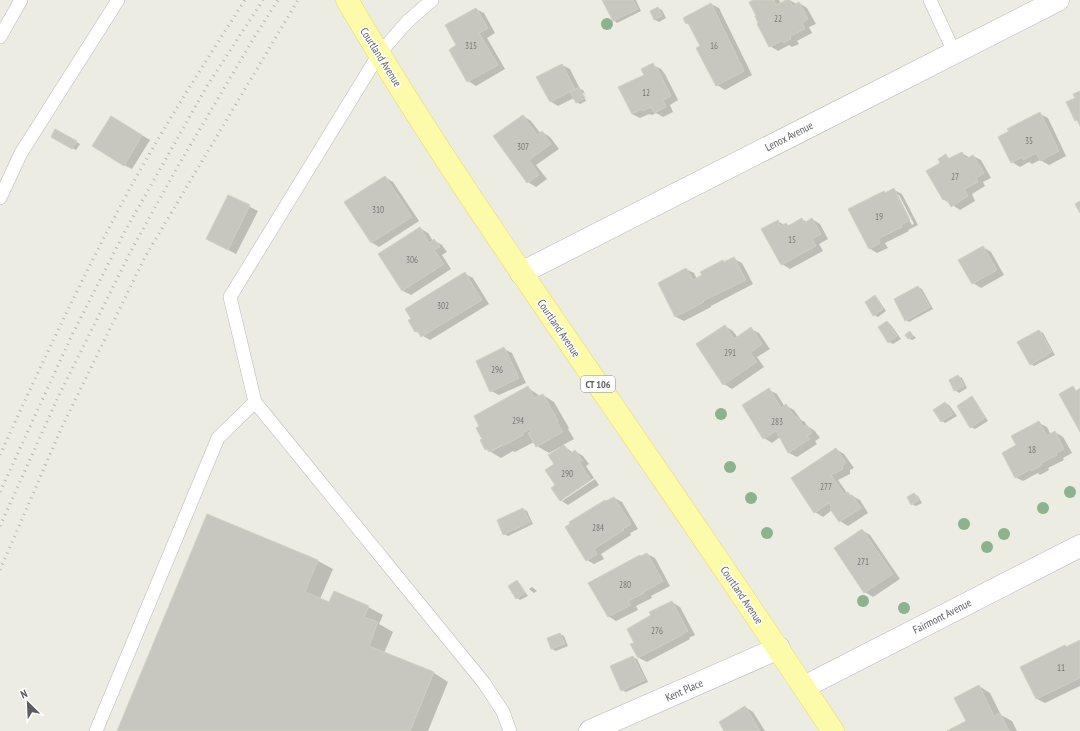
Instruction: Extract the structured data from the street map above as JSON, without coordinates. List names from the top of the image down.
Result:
{
  "streets": {
    "main road": ["Courtland Avenue", "CT 106"],
    "street": ["Lenox Avenue", "Fairmont Avenue", "Kent Place"]
  },
  "crossings": [
    ["Courtland Avenue", "Lenox Avenue"],
    ["Courtland Avenue", "Fairmont Avenue"],
    ["Courtland Avenue", "Kent Place"]
  ],
  "house_numbers": [
    "22",
    "315",
    "16",
    "12",
    "35",
    "307",
    "27",
    "310",
    "19",
    "15",
    "306",
    "302",
    "291",
    "296",
    "294",
    "283",
    "18",
    "290",
    "277",
    "284",
    "271",
    "280",
    "276",
    "11"
  ],
  "north": "top left"
}
